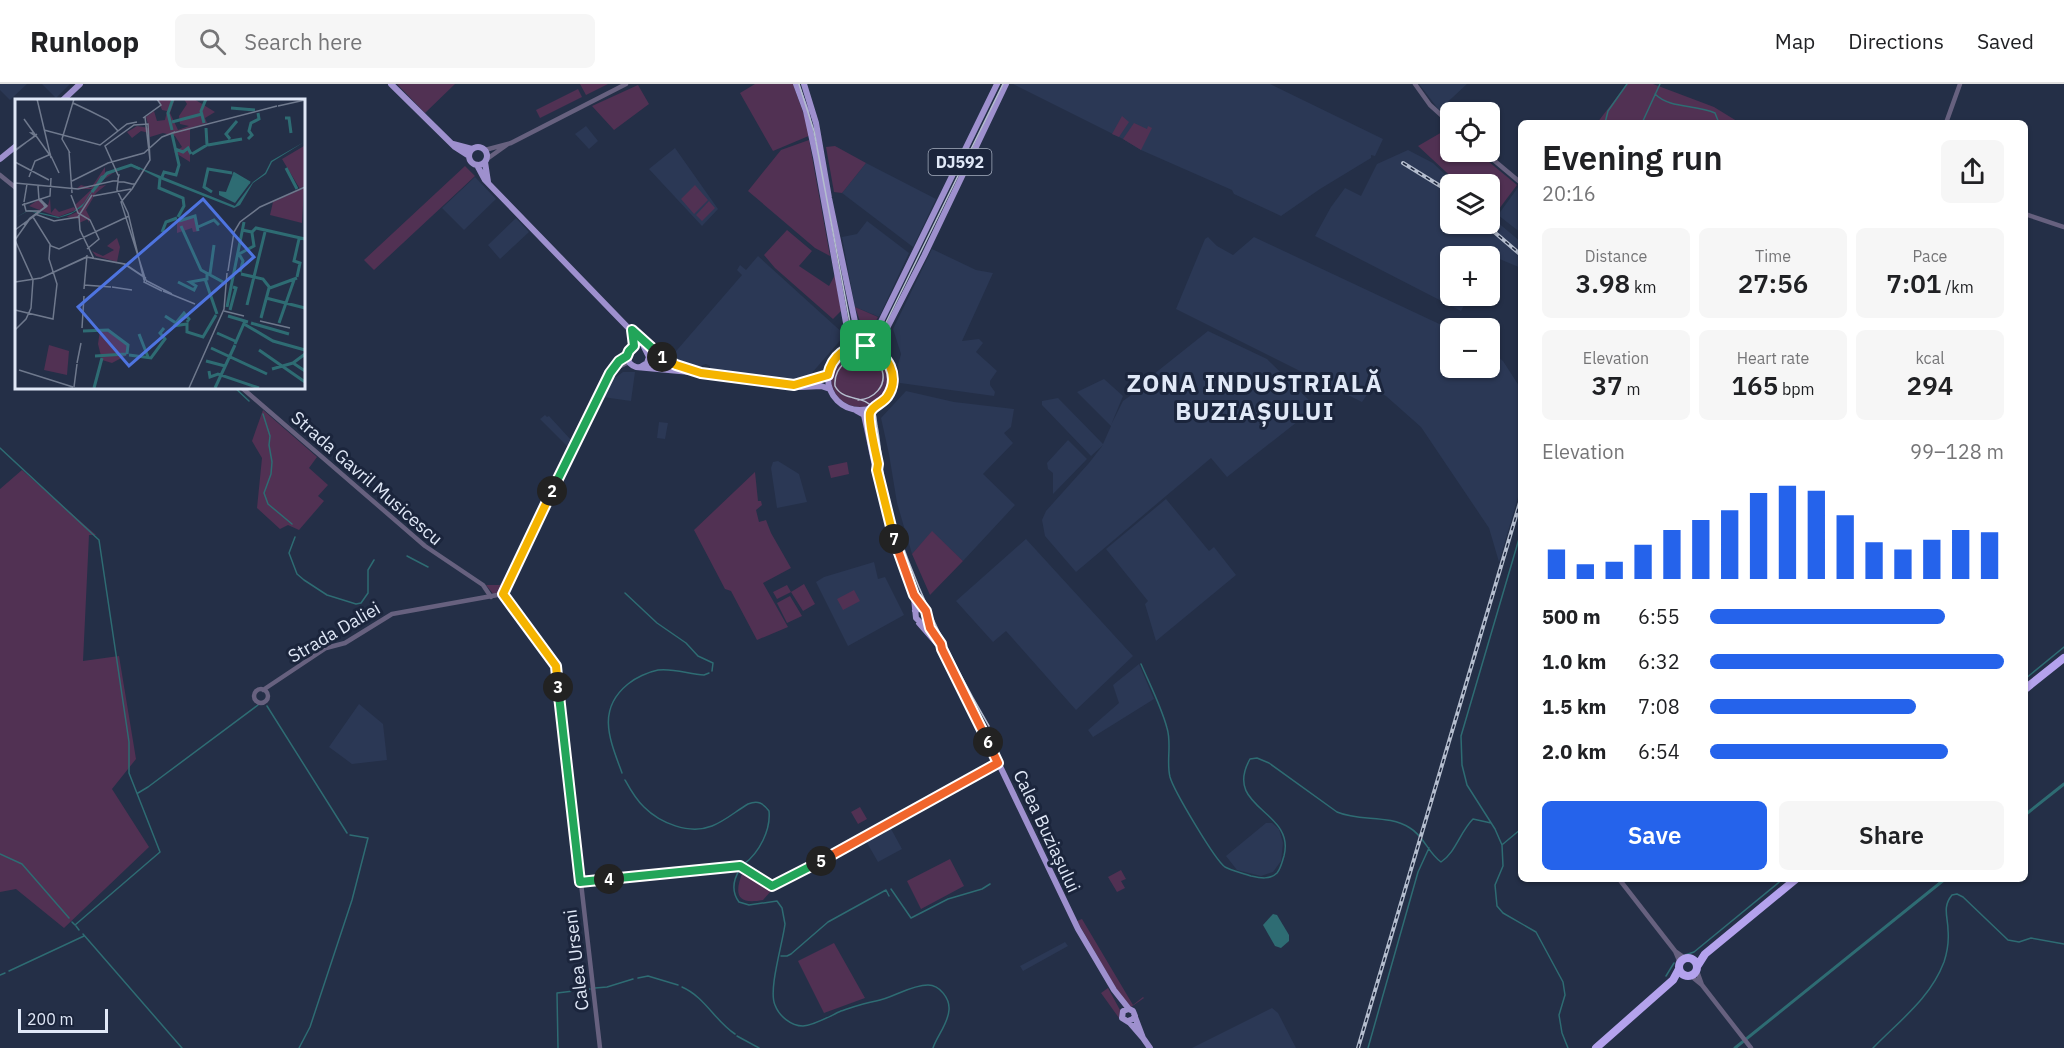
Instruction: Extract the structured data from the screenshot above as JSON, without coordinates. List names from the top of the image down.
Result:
{
  "streets": {
    "main road": ["DJ592", "Calea Buziașului"],
    "street": ["Strada Gavril Musicescu", "Strada Daliei", "Calea Urseni"]
  },
  "crossings": [
    ["Strada Gavril Musicescu", "Strada Daliei"],
    ["Strada Daliei", "Calea Urseni"]
  ],
  "districts": ["ZONA INDUSTRIALĂ BUZIAȘULUI"],
  "scale_bar": "200 m",
  "page": {
    "header": "Runloop",
    "search": "Search here",
    "nav": ["Map", "Directions", "Saved"],
    "map_buttons": ["+", "−"],
    "heading": ["Evening run", "20:16"],
    "stats": [
      ["Distance", "3.98 km"],
      ["Time", "27:56"],
      ["Pace", "7:01 /km"],
      ["Elevation", "37 m"],
      ["Heart rate", "165 bpm"],
      ["kcal", "294"]
    ],
    "pins": [
      "1",
      "2",
      "7",
      "3",
      "6",
      "5",
      "4"
    ],
    "chart": ["Elevation", "99–128 m"],
    "list": [
      {
        "name": "500 m",
        "note": "6:55"
      },
      {
        "name": "1.0 km",
        "note": "6:32"
      },
      {
        "name": "1.5 km",
        "note": "7:08"
      },
      {
        "name": "2.0 km",
        "note": "6:54"
      }
    ],
    "buttons": ["Save", "Share"],
    "scale": "200 m"
  }
}
